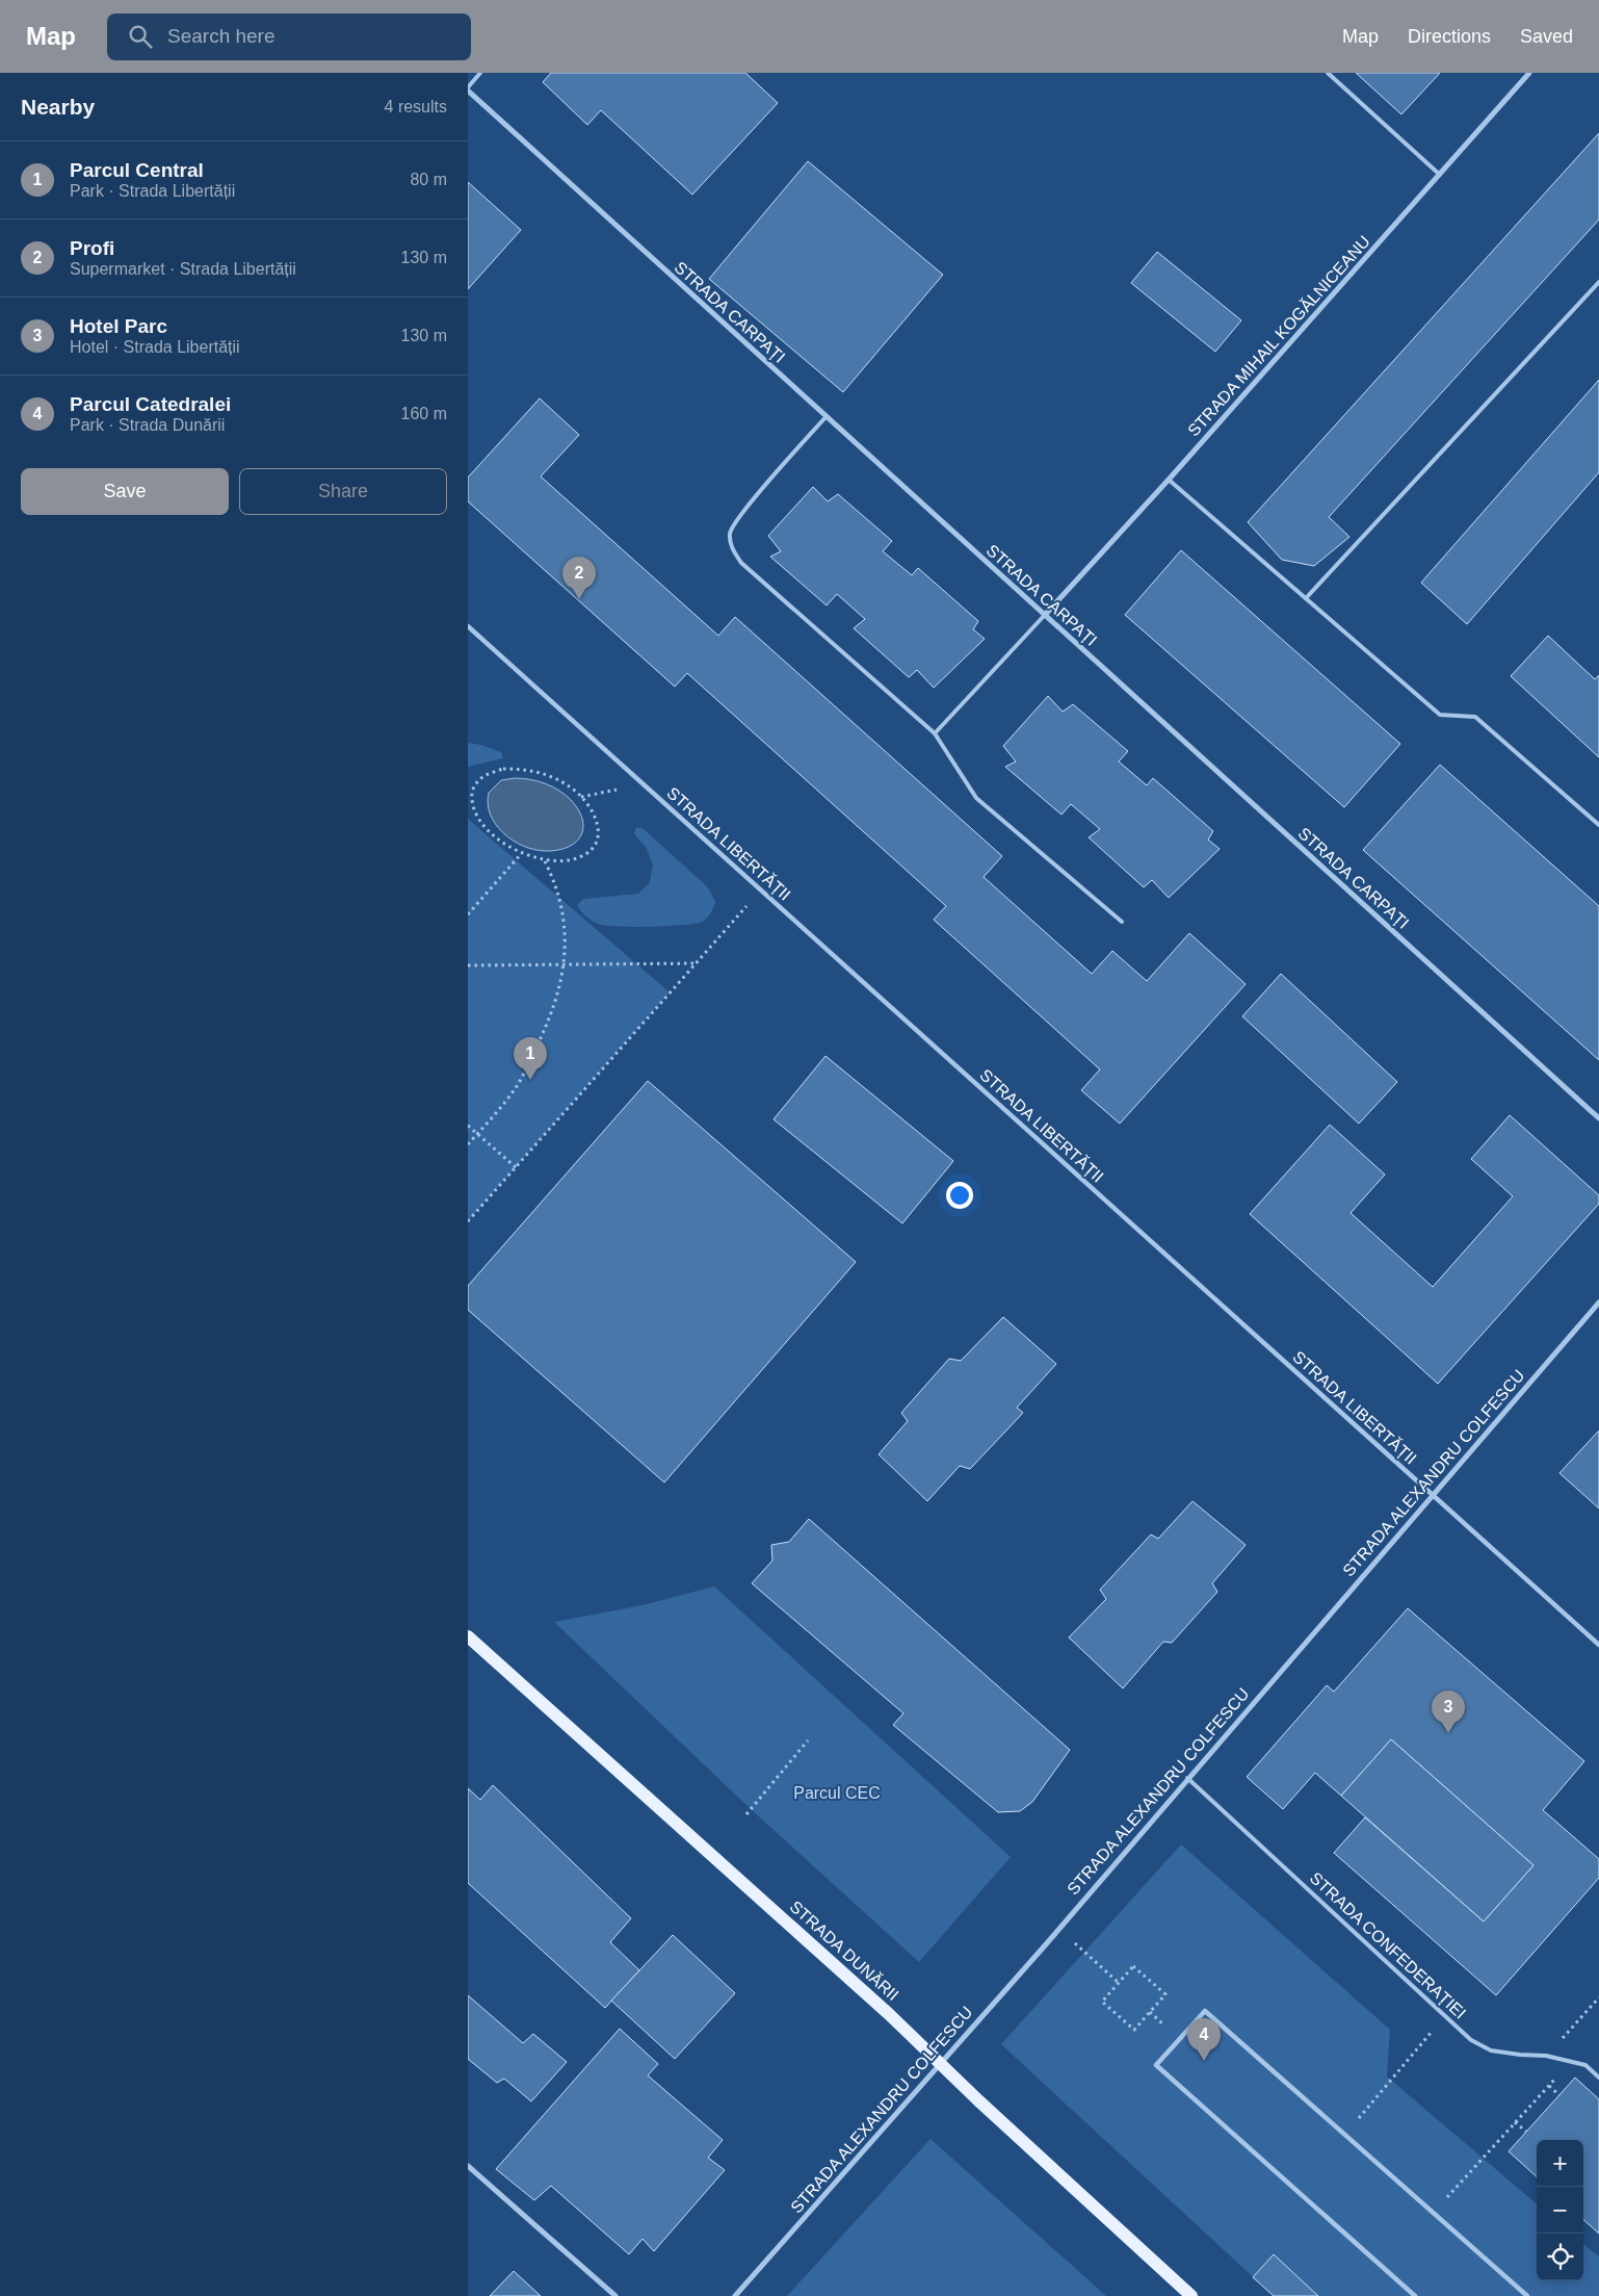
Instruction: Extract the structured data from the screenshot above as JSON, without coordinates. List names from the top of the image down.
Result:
{
  "streets": {
    "main road": ["STRADA DUNĂRII"],
    "street": [
      "STRADA CARPAȚI",
      "STRADA MIHAIL KOGĂLNICEANU",
      "STRADA LIBERTĂȚII",
      "STRADA ALEXANDRU COLFESCU"
    ],
    "lane": ["STRADA CONFEDERAȚIEI"]
  },
  "crossings": [
    ["STRADA CARPAȚI", "STRADA MIHAIL KOGĂLNICEANU"],
    ["STRADA LIBERTĂȚII", "STRADA ALEXANDRU COLFESCU"],
    ["STRADA ALEXANDRU COLFESCU", "STRADA CONFEDERAȚIEI"],
    ["STRADA ALEXANDRU COLFESCU", "STRADA DUNĂRII"]
  ],
  "parks": ["Parcul CEC"],
  "page": {
    "header": "Map",
    "search": "Search here",
    "nav": ["Map", "Directions", "Saved"],
    "heading": ["Nearby", "4 results"],
    "list": [
      {
        "mark": "1",
        "name": "Parcul Central",
        "note": "Park · Strada Libertății",
        "value": "80 m"
      },
      {
        "mark": "2",
        "name": "Profi",
        "note": "Supermarket · Strada Libertății",
        "value": "130 m"
      },
      {
        "mark": "3",
        "name": "Hotel Parc",
        "note": "Hotel · Strada Libertății",
        "value": "130 m"
      },
      {
        "mark": "4",
        "name": "Parcul Catedralei",
        "note": "Park · Strada Dunării",
        "value": "160 m"
      }
    ],
    "buttons": ["Save", "Share"],
    "pins": [
      "2",
      "1",
      "3",
      "4"
    ],
    "map_buttons": ["+", "−"]
  }
}
